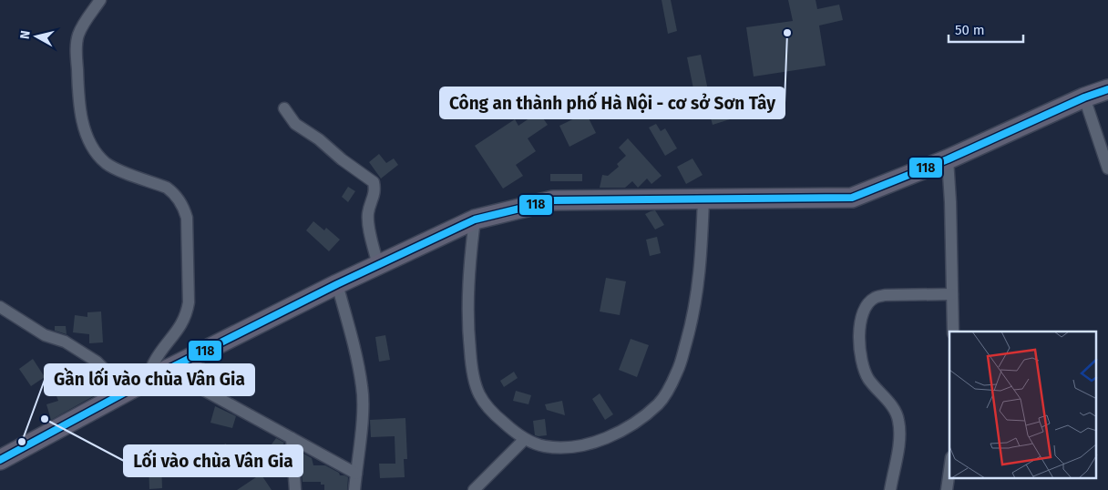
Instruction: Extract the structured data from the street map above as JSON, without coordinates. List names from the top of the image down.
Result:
{
  "places": ["Công an thành phố Hà Nội - cơ sở Sơn Tây", "Lối vào chùa Vân Gia", "Gần lối vào chùa Vân Gia"],
  "lines": ["transit line 118"],
  "scale_bar": "50 m",
  "north": "left"
}
